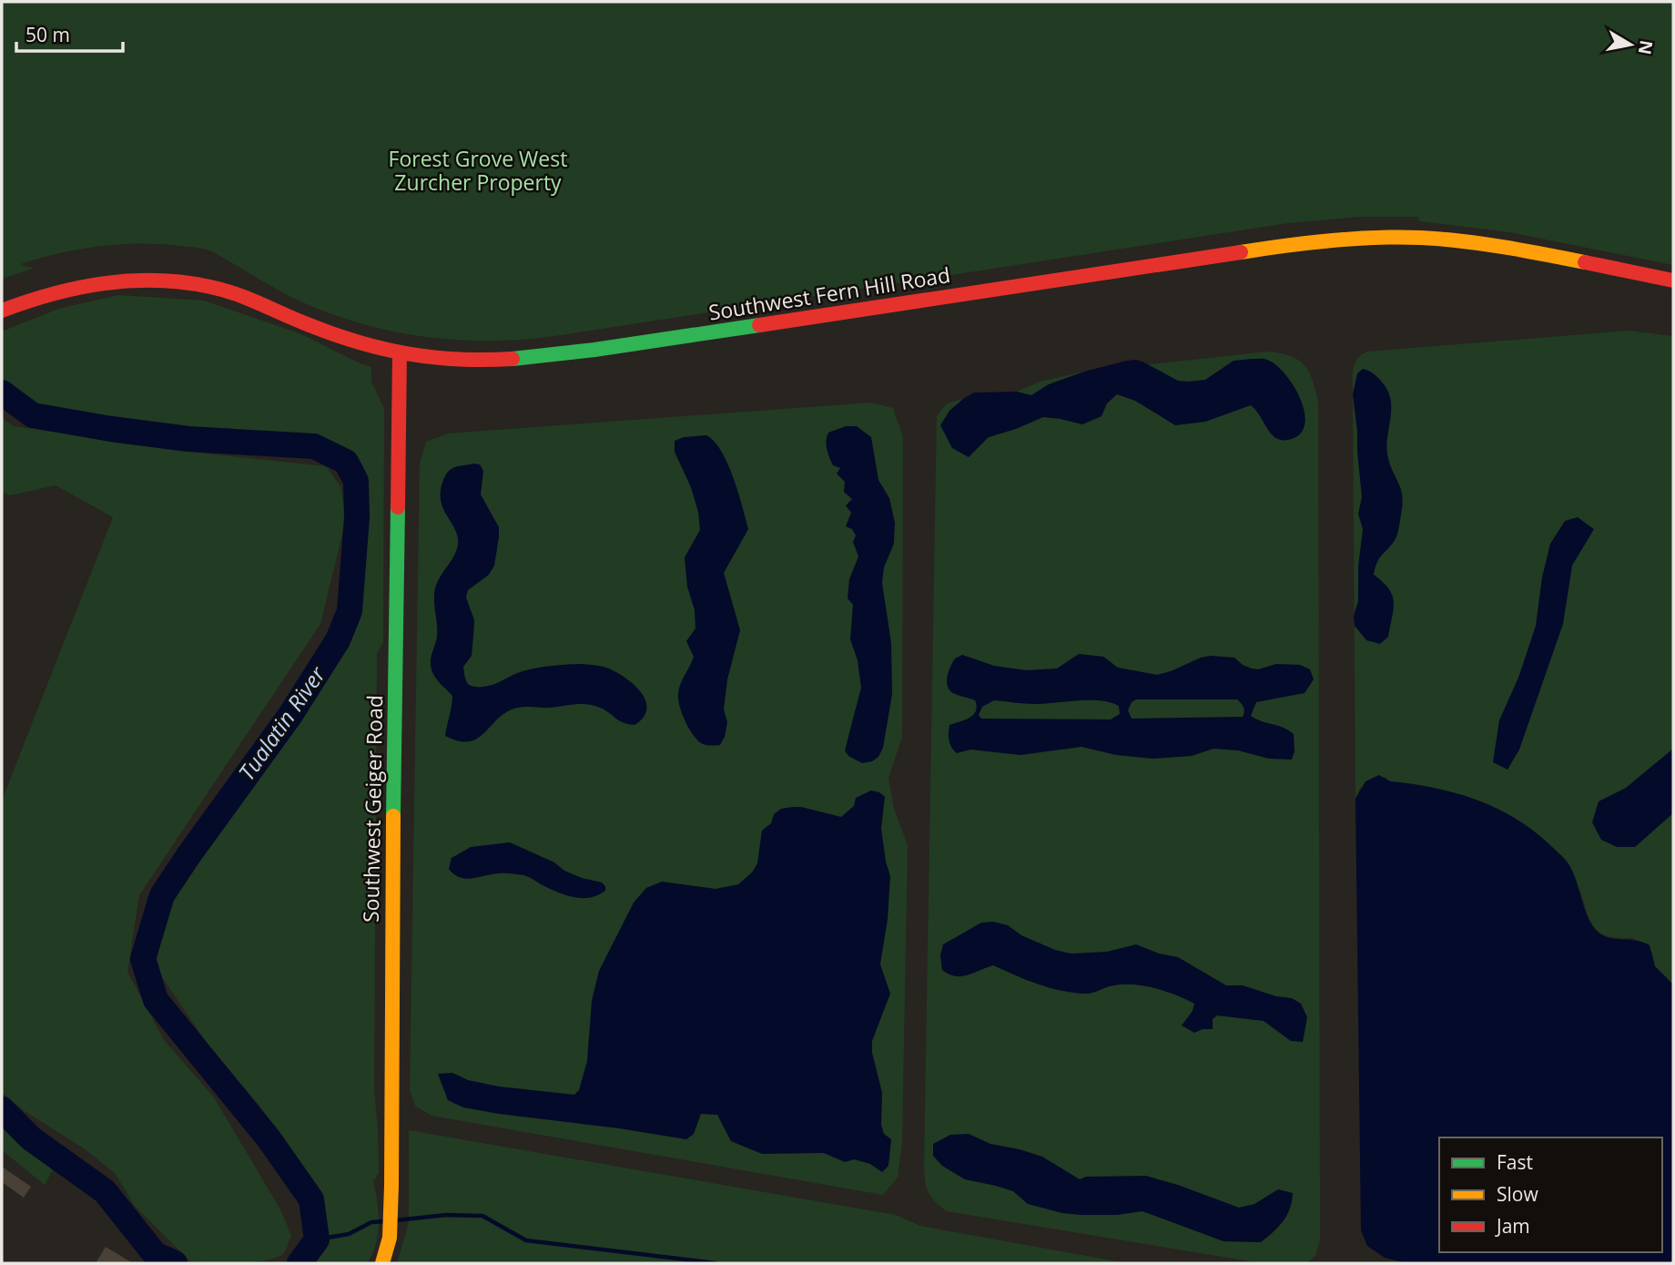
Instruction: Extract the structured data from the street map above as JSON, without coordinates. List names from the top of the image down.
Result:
{
  "streets": {
    "street": ["Southwest Fern Hill Road", "Southwest Geiger Road"]
  },
  "crossings": [
    ["Southwest Fern Hill Road", "Southwest Geiger Road"]
  ],
  "water": ["Tualatin River"],
  "parks": ["Forest Grove West Zurcher Property"],
  "legend": ["Fast", "Slow", "Jam"],
  "scale_bar": "50 m",
  "north": "right"
}
